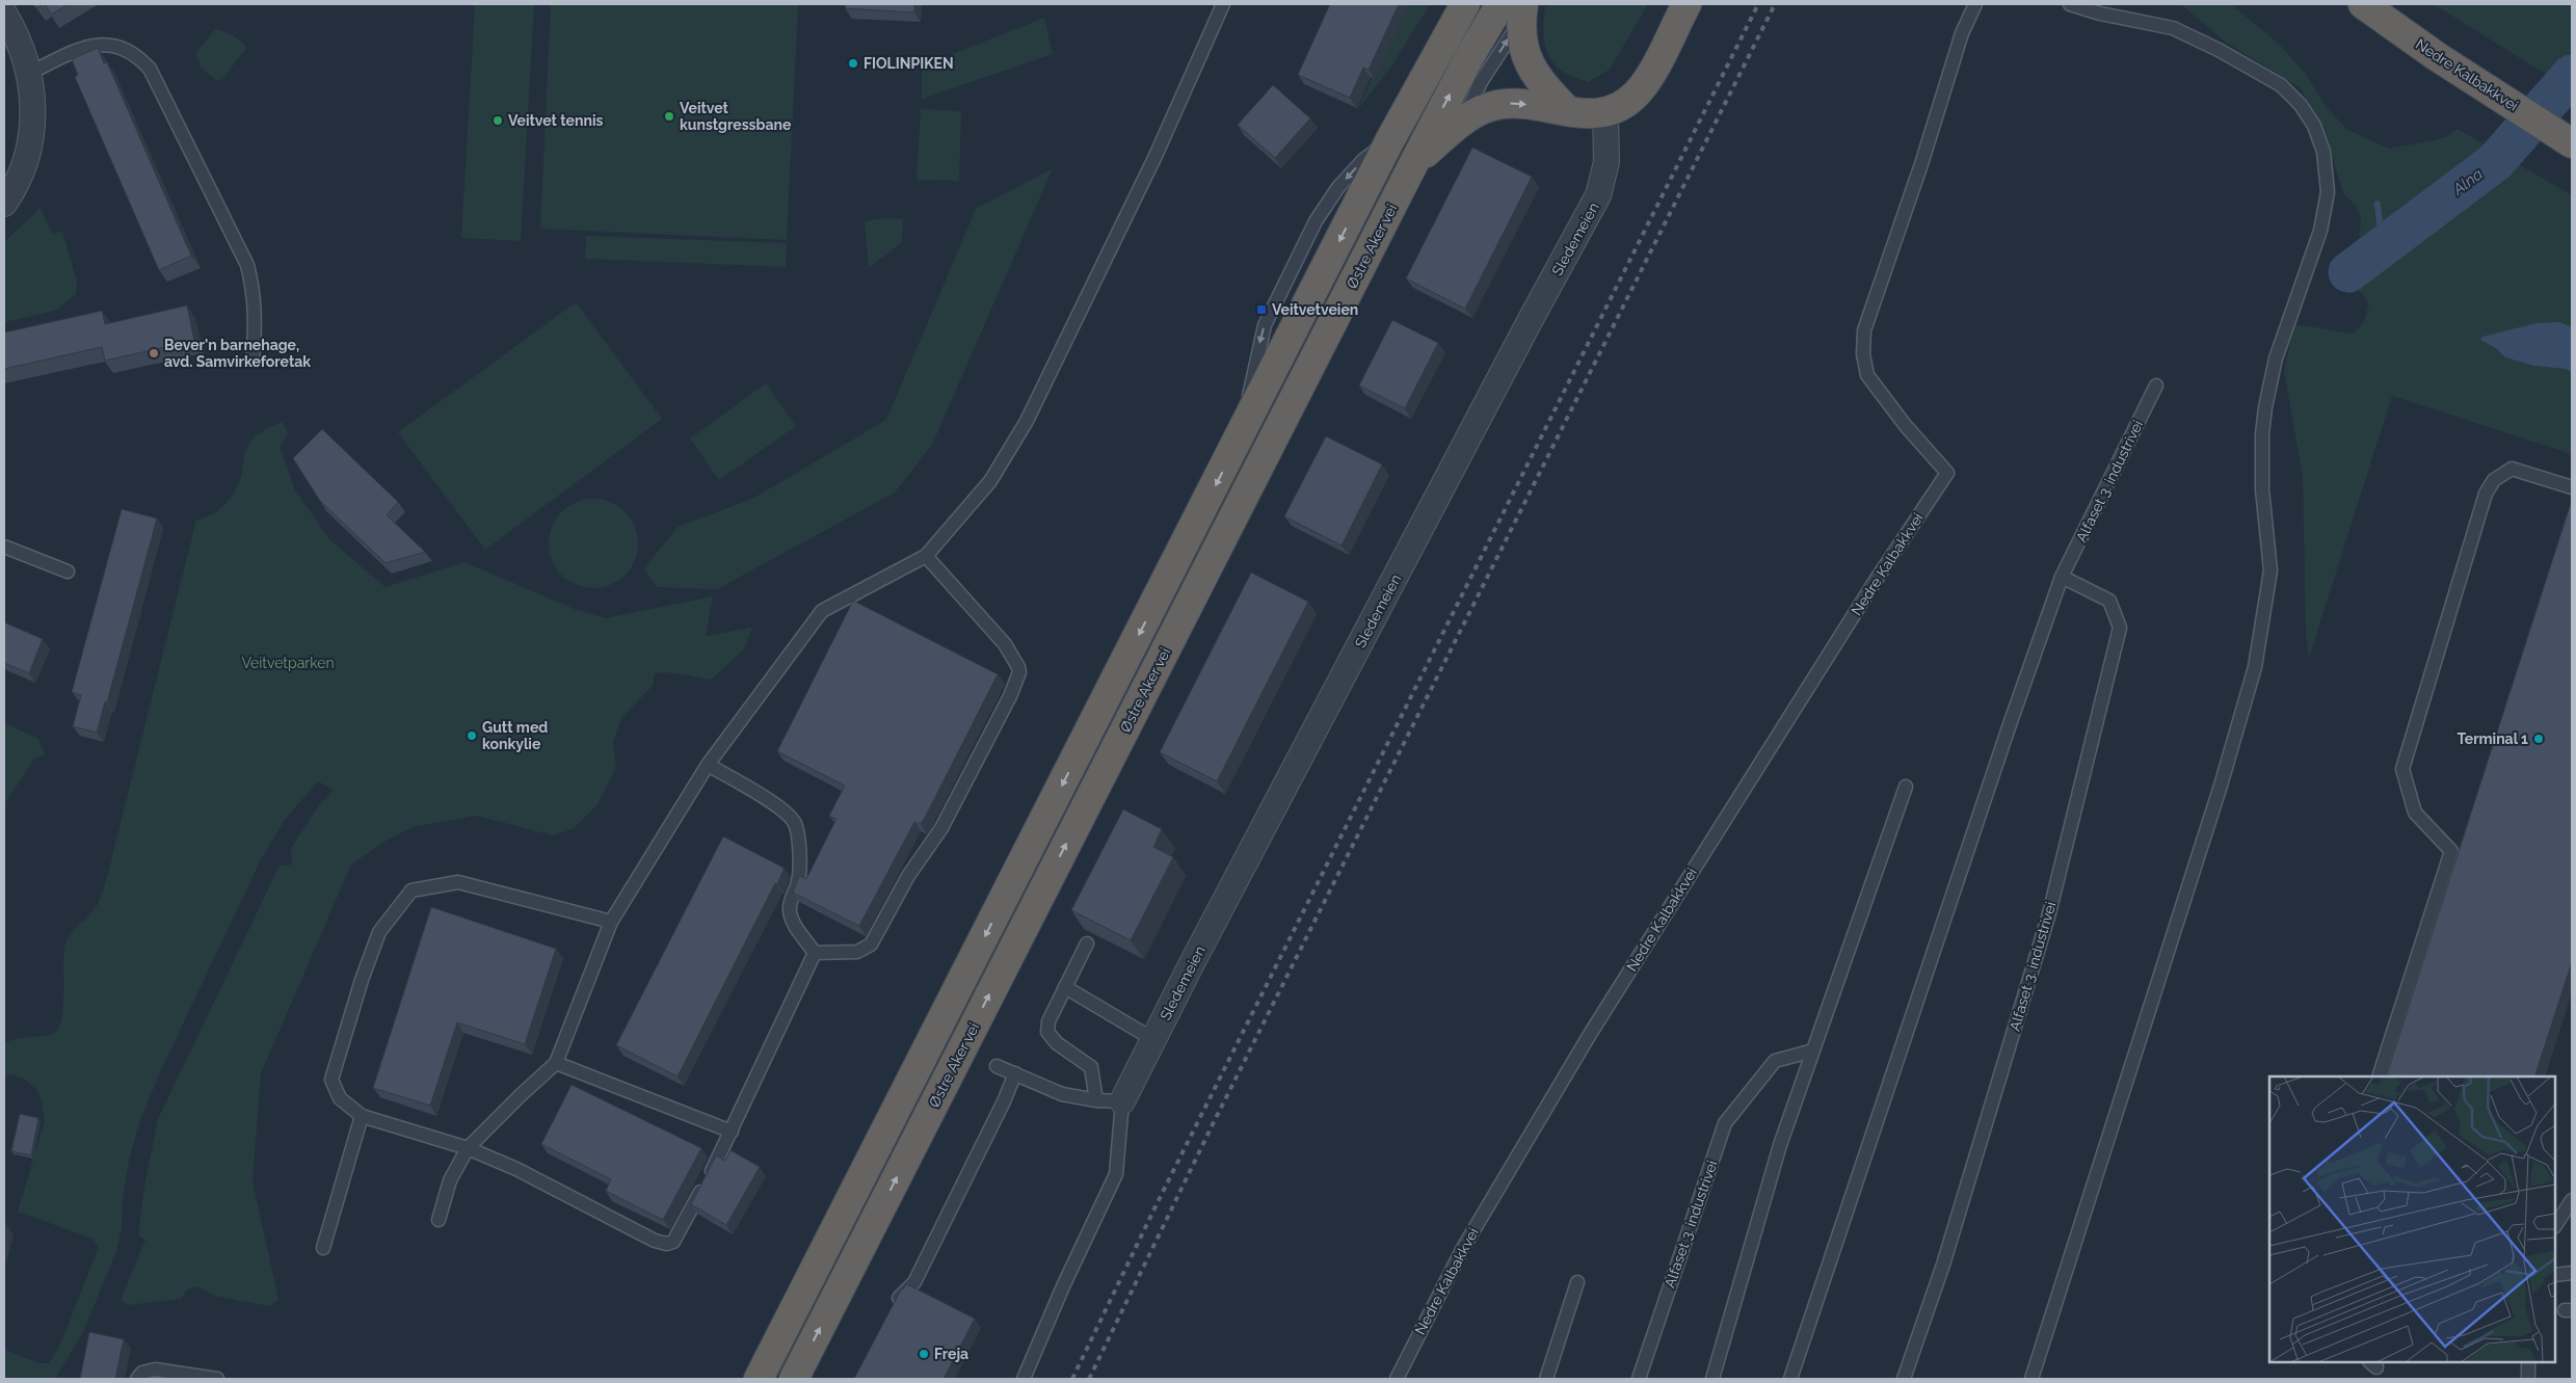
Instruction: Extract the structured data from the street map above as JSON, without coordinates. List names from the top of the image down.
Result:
{
  "streets": {
    "highway": ["Nedre Kalbakkvei", "Østre Aker vei"],
    "street": ["Sledemeien"],
    "lane": ["Alfaset 3. industrivei"]
  },
  "water": ["Alna"],
  "parks": ["Veitvetparken"],
  "places": {
    "other": [
      "FIOLINPIKEN",
      "Veitvet kunstgressbane",
      "Veitvet tennis",
      "Bever'n barnehage, avd. Samvirkeforetak",
      "Gutt med konkylie",
      "Terminal 1",
      "Freja"
    ],
    "transit": ["Veitvetveien"]
  }
}
